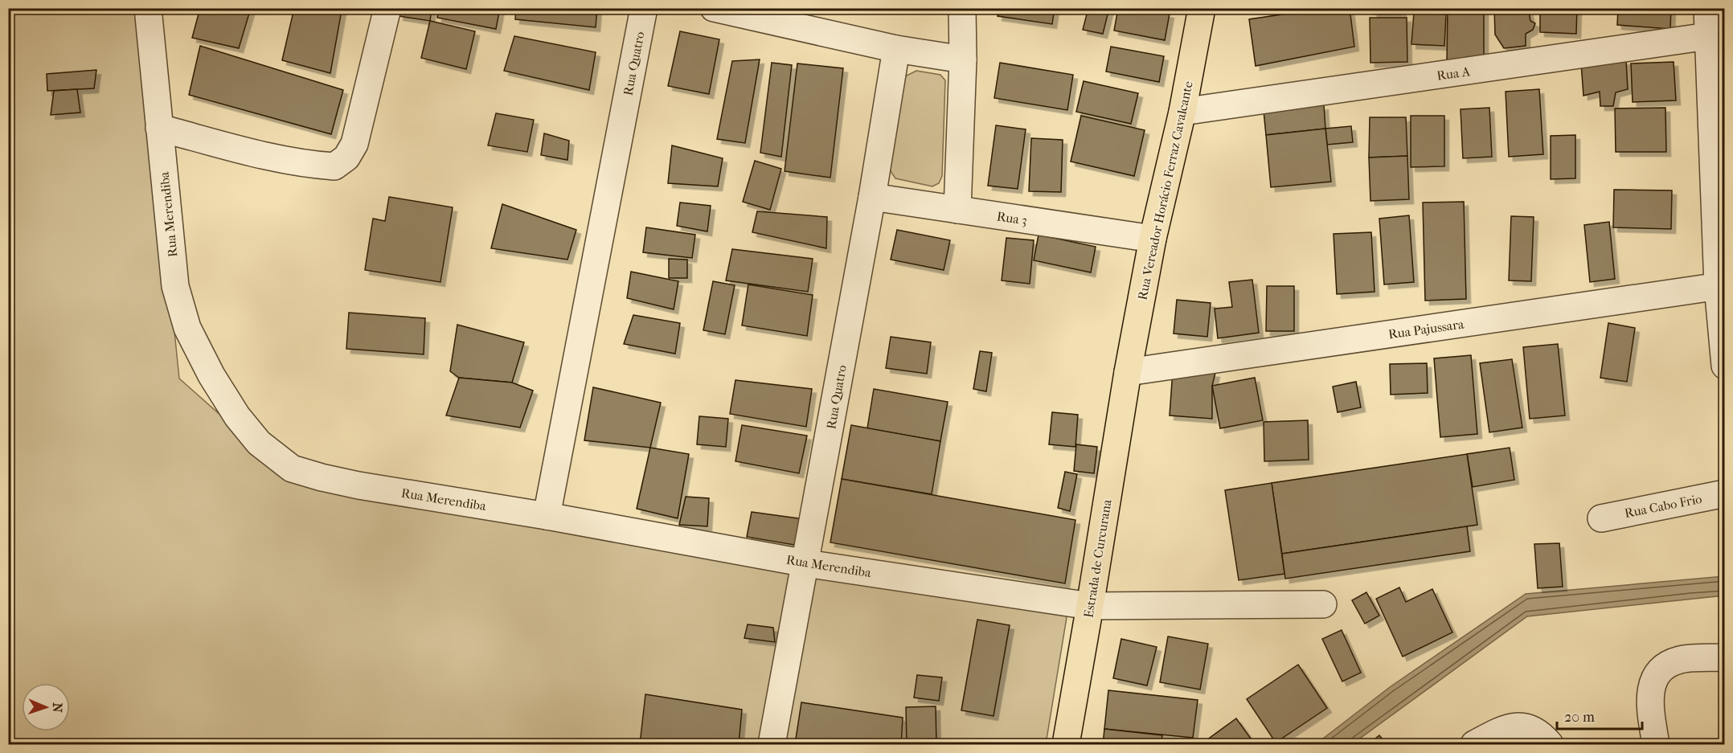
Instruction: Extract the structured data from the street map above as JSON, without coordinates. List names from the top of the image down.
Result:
{
  "streets": {
    "main road": ["Rua Vereador Horácio Ferraz Cavalcante", "Estrada de Curcurana"],
    "street": [
      "Rua Quatro",
      "Rua A",
      "Rua Merendiba",
      "Rua 3",
      "Rua Pajussara",
      "Rua Cabo Frio"
    ]
  },
  "crossings": [
    ["Rua Quatro", "Rua Merendiba"],
    ["Rua Quatro", "Rua 3"],
    ["Rua A", "Rua Vereador Horácio Ferraz Cavalcante"],
    ["Rua Vereador Horácio Ferraz Cavalcante", "Rua 3"],
    ["Rua Vereador Horácio Ferraz Cavalcante", "Rua Pajussara"],
    ["Rua Vereador Horácio Ferraz Cavalcante", "Estrada de Curcurana"],
    ["Rua Merendiba", "Estrada de Curcurana"],
    ["Rua Pajussara", "Estrada de Curcurana"]
  ],
  "scale_bar": "20 m",
  "north": "right"
}
